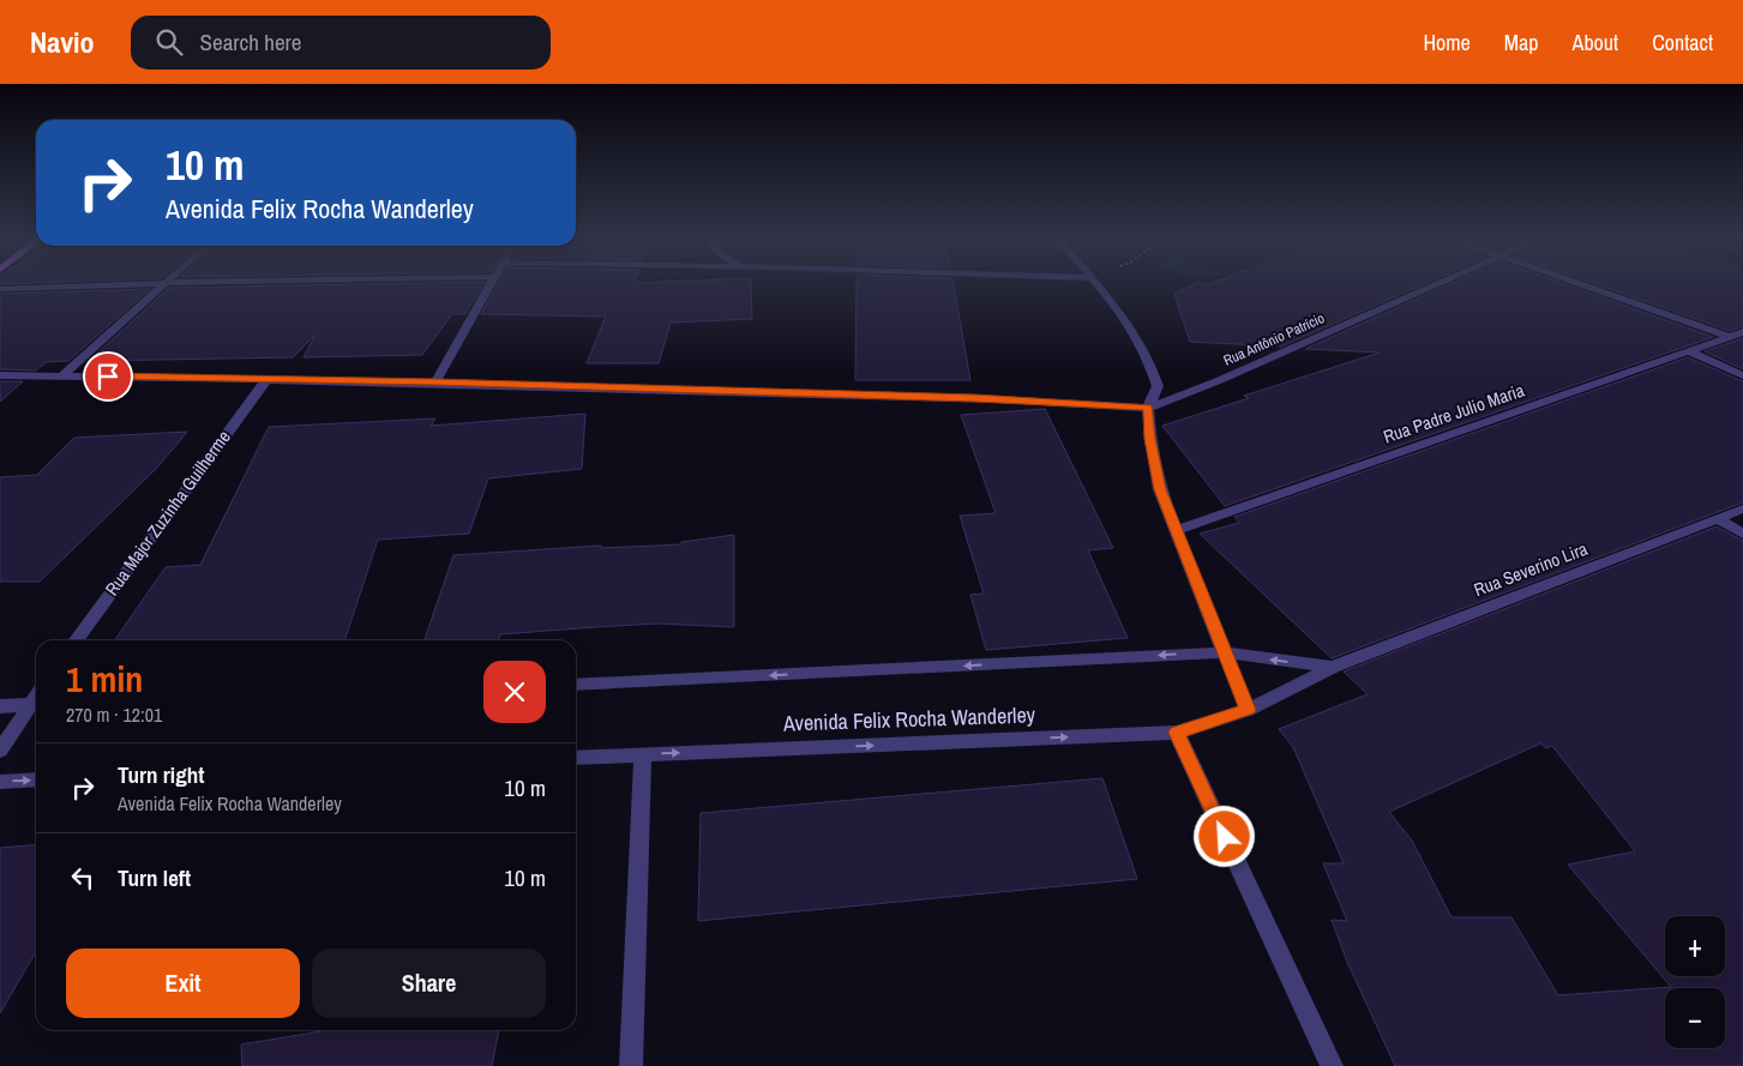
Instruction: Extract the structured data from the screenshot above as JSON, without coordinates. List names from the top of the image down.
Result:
{
  "streets": {
    "street": [
      "Rua Antônio Patrício",
      "Rua Padre Julio Maria",
      "Rua Major Zuzinha Guilherme",
      "Rua Severino Lira",
      "Avenida Felix Rocha Wanderley"
    ]
  },
  "crossings": [
    ["Rua Severino Lira", "Avenida Felix Rocha Wanderley"]
  ],
  "page": {
    "header": "Navio",
    "search": "Search here",
    "nav": [
      "Home",
      "Map",
      "About",
      "Contact"
    ],
    "turn": ["10 m", "Avenida Felix Rocha Wanderley"],
    "heading": ["1 min", "270 m · 12:01"],
    "list": [
      {
        "name": "Turn right",
        "note": "Avenida Felix Rocha Wanderley",
        "value": "10 m"
      },
      {
        "name": "Turn left",
        "value": "10 m"
      }
    ],
    "map_buttons": ["+", "−"],
    "buttons": ["Exit", "Share"]
  }
}
